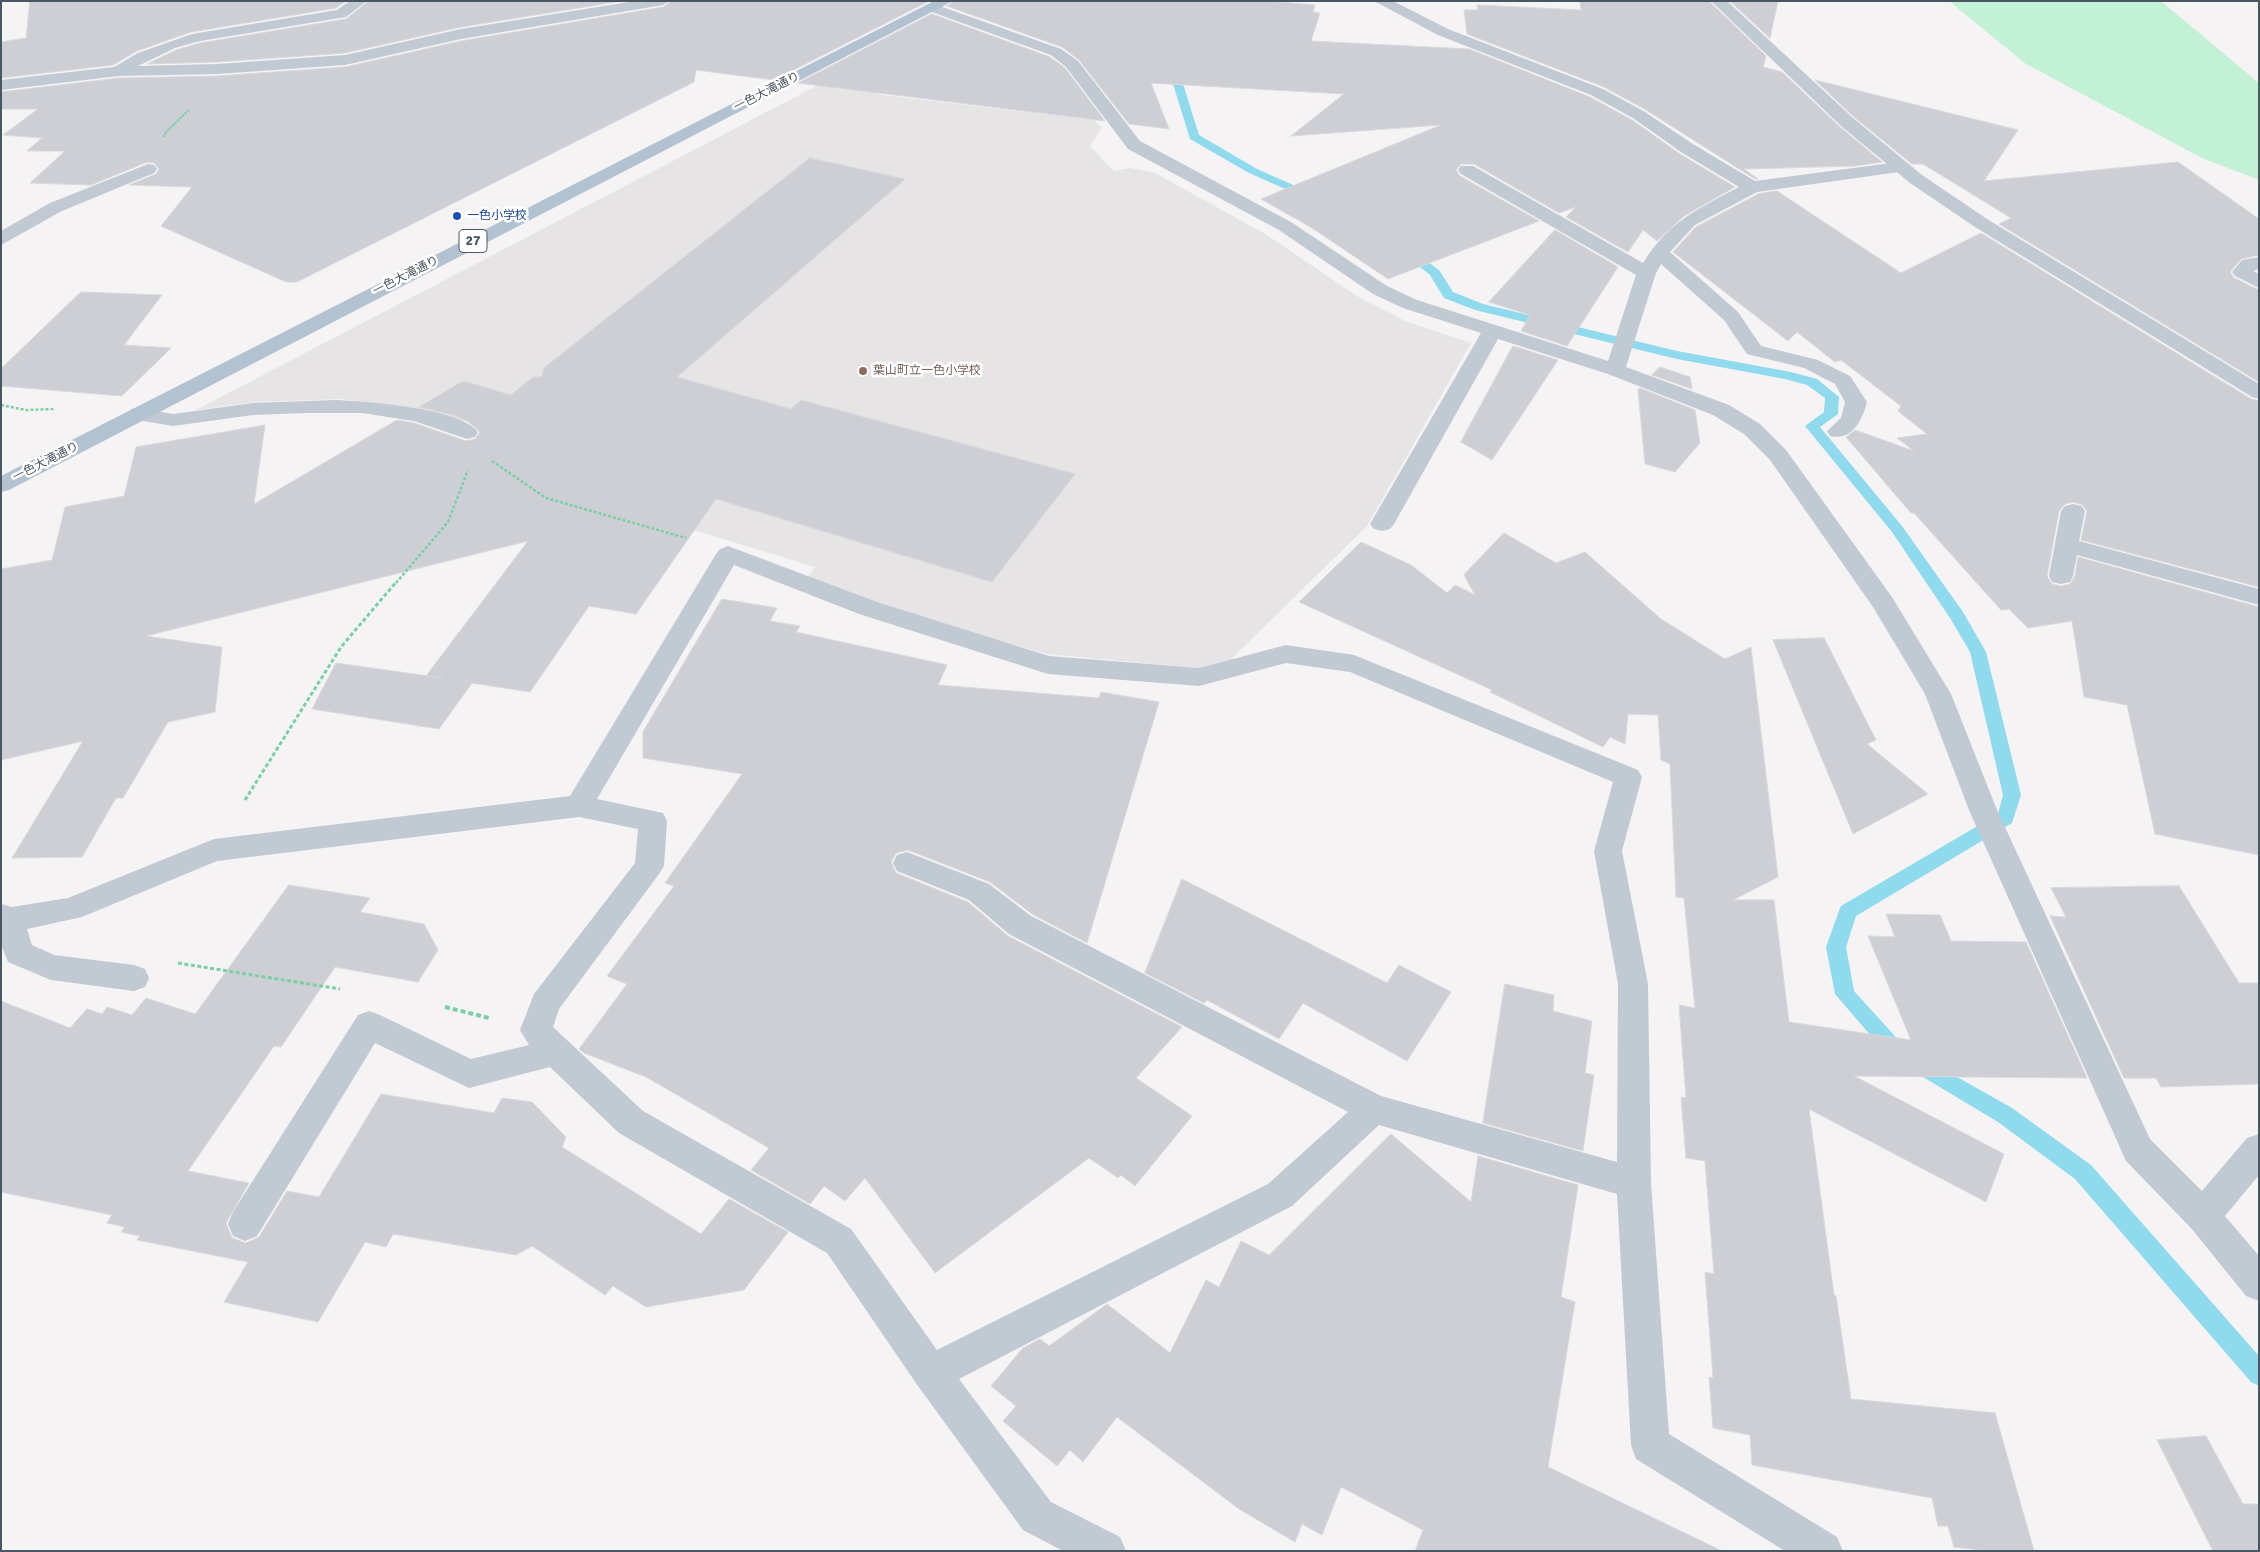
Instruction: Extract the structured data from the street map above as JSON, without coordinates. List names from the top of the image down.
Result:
{
  "streets": {
    "main road": ["一色大滝通り", "27"]
  },
  "places": ["一色小学校", "葉山町立一色小学校"]
}
